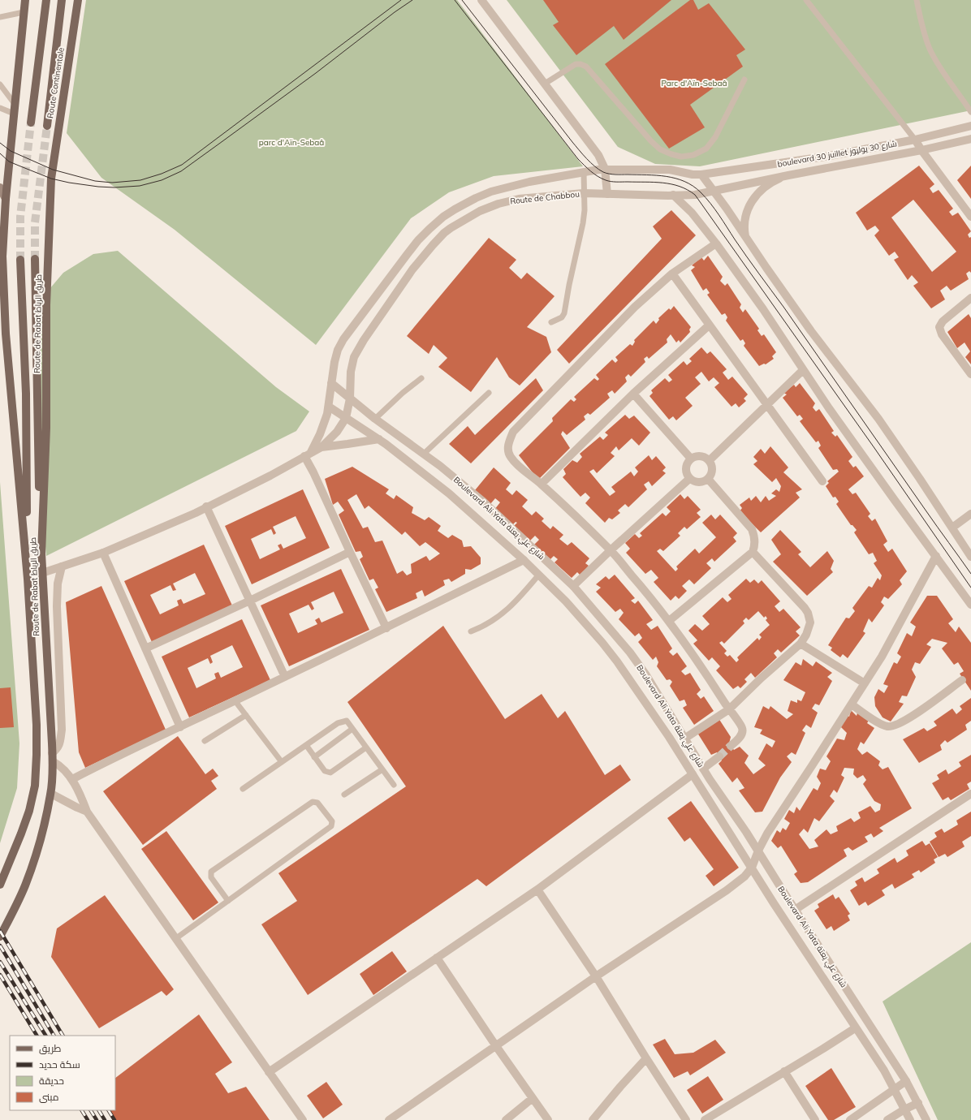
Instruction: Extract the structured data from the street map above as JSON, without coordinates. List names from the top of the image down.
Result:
{
  "streets": {
    "main road": ["Route Continentale", "Route de Rabat طريق الرباط"],
    "street": ["boulevard 30 juillet شارع 30 يوليوز", "Route de Chabbou", "Boulevard Ali Yata شارع علي يعتة"]
  },
  "crossings": [
    ["Route Continentale", "Route de Rabat طريق الرباط"],
    ["boulevard 30 juillet شارع 30 يوليوز", "Route de Chabbou"],
    ["Route de Chabbou", "Boulevard Ali Yata شارع علي يعتة"]
  ],
  "parks": ["Parc d'Aïn-Sebaâ", "parc d'Aïn-Sebaâ"],
  "legend": [
    "طريق",
    "سكة حديد",
    "حديقة",
    "مبنى"
  ]
}
